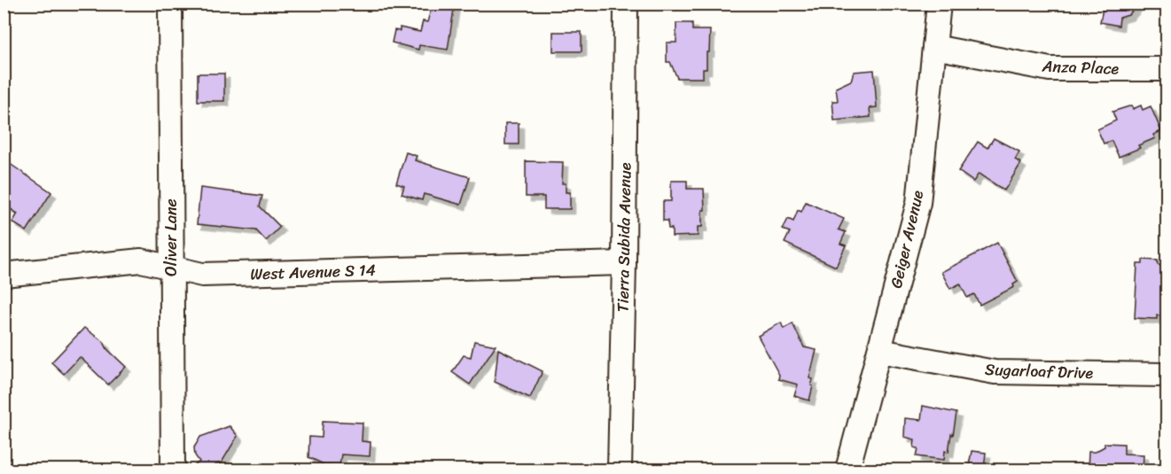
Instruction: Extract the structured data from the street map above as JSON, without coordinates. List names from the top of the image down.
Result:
{
  "streets": {
    "street": [
      "Anza Place",
      "Oliver Lane",
      "Tierra Subida Avenue",
      "Geiger Avenue",
      "West Avenue S 14",
      "Sugarloaf Drive"
    ]
  },
  "crossings": [
    ["Anza Place", "Geiger Avenue"],
    ["Oliver Lane", "West Avenue S 14"],
    ["Tierra Subida Avenue", "West Avenue S 14"],
    ["Geiger Avenue", "Sugarloaf Drive"]
  ]
}
